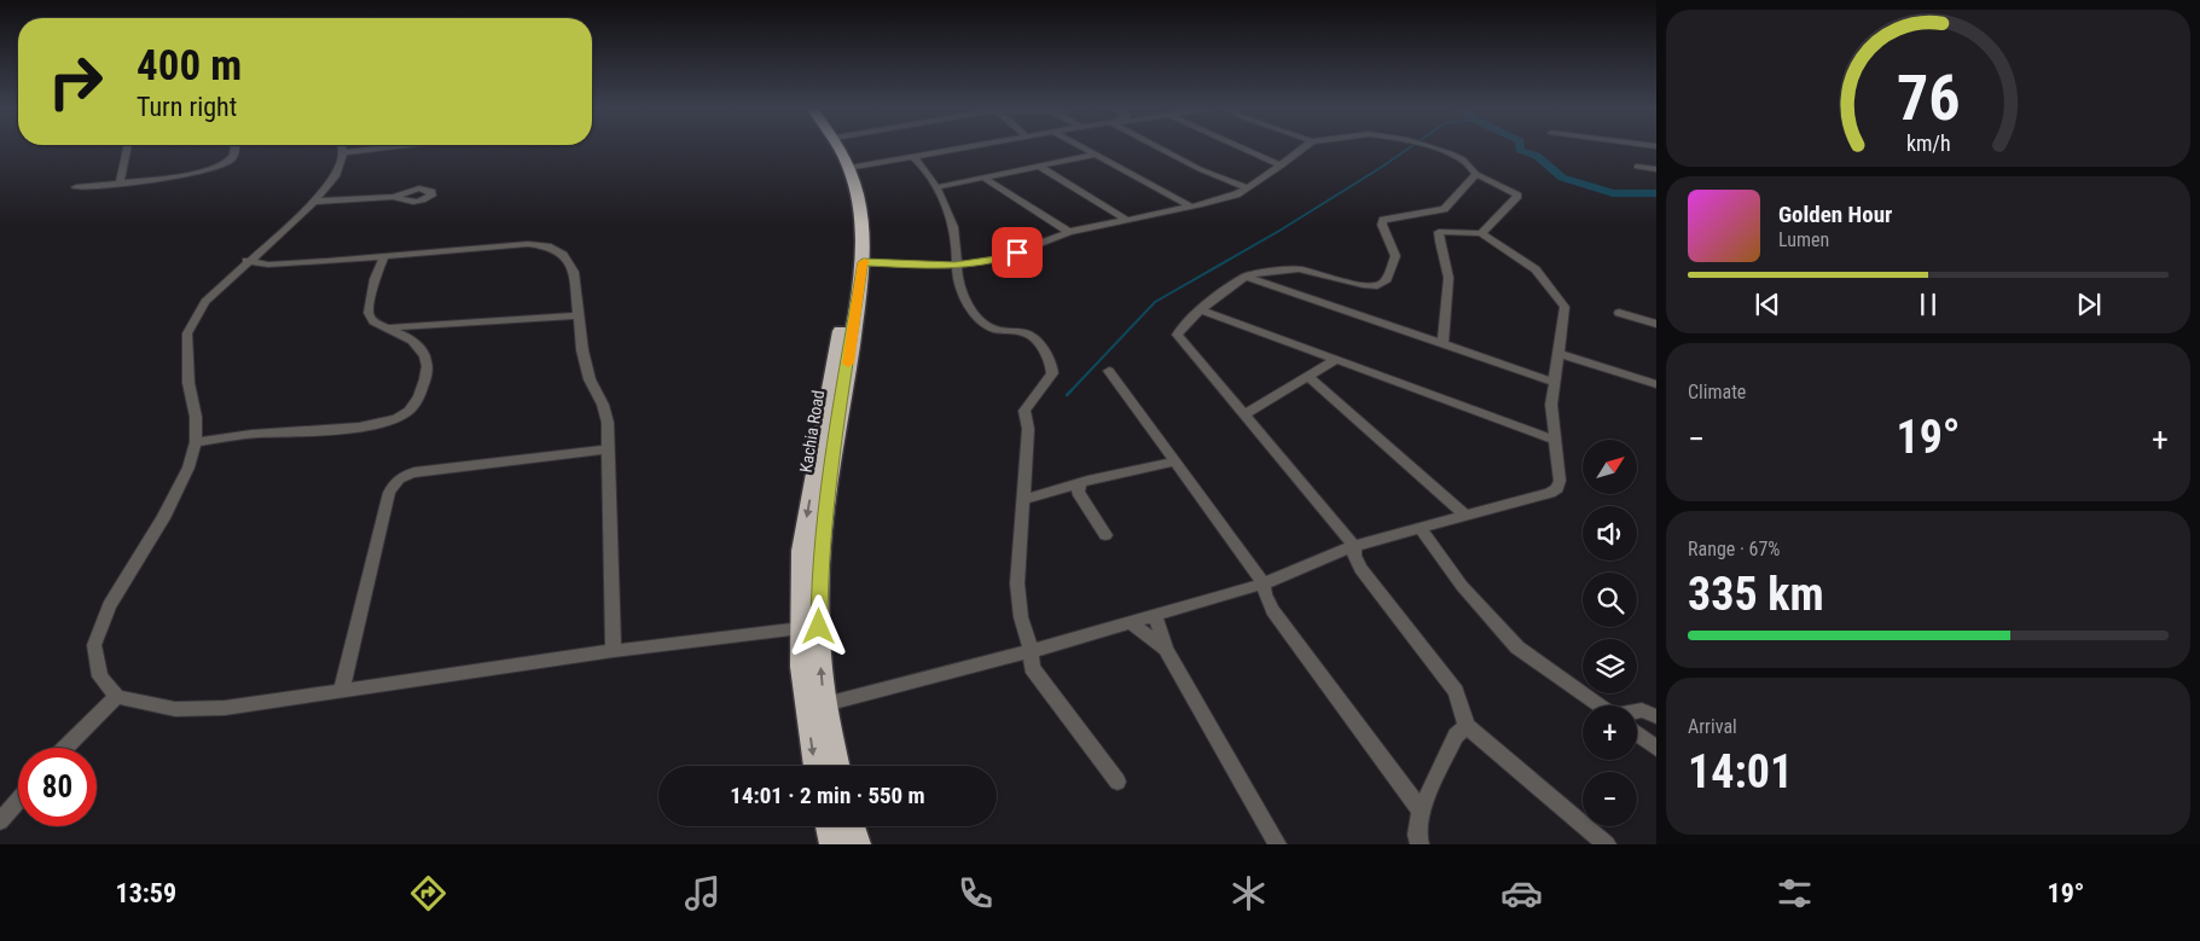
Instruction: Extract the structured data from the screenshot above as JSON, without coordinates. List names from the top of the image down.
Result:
{
  "streets": {
    "highway": ["Kachia Road"]
  },
  "north": "top right",
  "page": {
    "turn": ["400 m", "Turn right"],
    "song": ["Golden Hour", "Lumen"],
    "tile": [
      "Climate",
      ["Range · 67%", "335 km"],
      ["Arrival", "14:01"]
    ],
    "heat": ["−", "19°", "+"],
    "map_buttons": ["+", "−"],
    "limit": "80",
    "trip": "14:01 · 2 min · 550 m",
    "tabs": ["13:59", "19°"],
    "gauge": ["76", "km/h"]
  }
}
